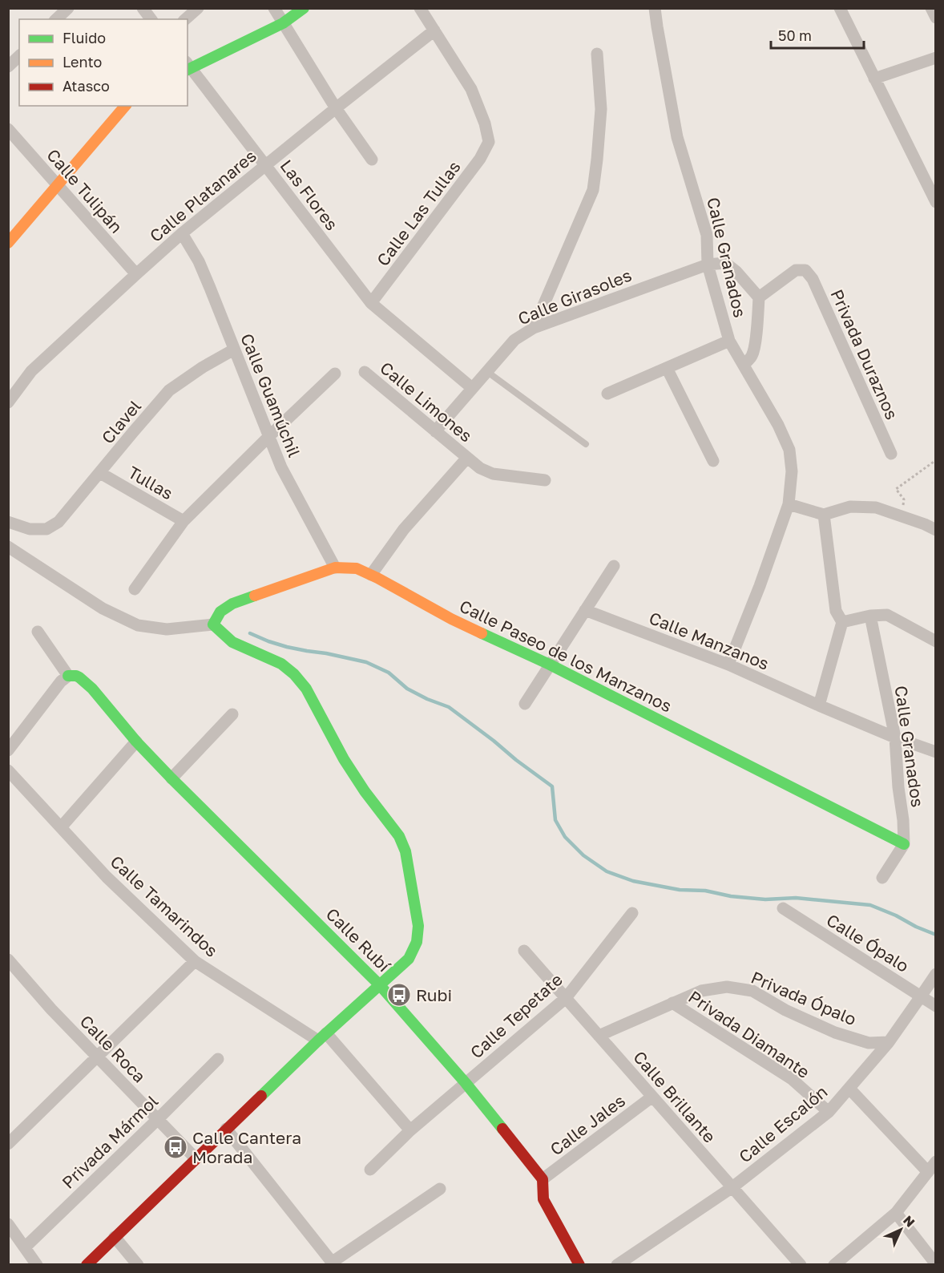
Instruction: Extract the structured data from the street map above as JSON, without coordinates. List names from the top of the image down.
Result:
{
  "streets": {
    "street": [
      "Calle Tulipán",
      "Las Flores",
      "Calle Platanares",
      "Calle Las Tullas",
      "Calle Granados",
      "Calle Girasoles",
      "Privada Duraznos",
      "Calle Guamúchil",
      "Calle Limones",
      "Clavel",
      "Tullas",
      "Calle Manzanos",
      "Calle Paseo de los Manzanos",
      "Calle Tamarindos",
      "Calle Rubí",
      "Calle Ópalo",
      "Privada Ópalo",
      "Calle Tepetate",
      "Privada Diamante",
      "Calle Roca",
      "Calle Brillante",
      "Calle Escalón",
      "Calle Jales",
      "Privada Mármol"
    ]
  },
  "crossings": [
    ["Calle Tulipán", "Calle Platanares"],
    ["Las Flores", "Calle Platanares"],
    ["Las Flores", "Calle Las Tullas"],
    ["Las Flores", "Calle Girasoles"],
    ["Calle Platanares", "Calle Las Tullas"],
    ["Calle Platanares", "Calle Guamúchil"],
    ["Calle Granados", "Calle Girasoles"],
    ["Calle Granados", "Calle Manzanos"],
    ["Calle Granados", "Calle Paseo de los Manzanos"],
    ["Calle Girasoles", "Calle Limones"],
    ["Calle Guamúchil", "Clavel"],
    ["Calle Guamúchil", "Calle Paseo de los Manzanos"],
    ["Clavel", "Tullas"],
    ["Calle Tamarindos", "Calle Tepetate"],
    ["Calle Rubí", "Calle Tepetate"],
    ["Calle Rubí", "Calle Jales"],
    ["Calle Ópalo", "Calle Escalón"],
    ["Privada Ópalo", "Privada Diamante"],
    ["Privada Ópalo", "Calle Brillante"],
    ["Privada Ópalo", "Calle Escalón"],
    ["Calle Tepetate", "Calle Brillante"],
    ["Privada Diamante", "Calle Escalón"],
    ["Calle Roca", "Privada Mármol"],
    ["Calle Brillante", "Calle Escalón"],
    ["Calle Brillante", "Calle Jales"]
  ],
  "places": {
    "bus stop": ["Rubi", "Calle Cantera Morada"]
  },
  "legend": ["Fluido", "Lento", "Atasco"],
  "scale_bar": "50 m",
  "north": "top right"
}
